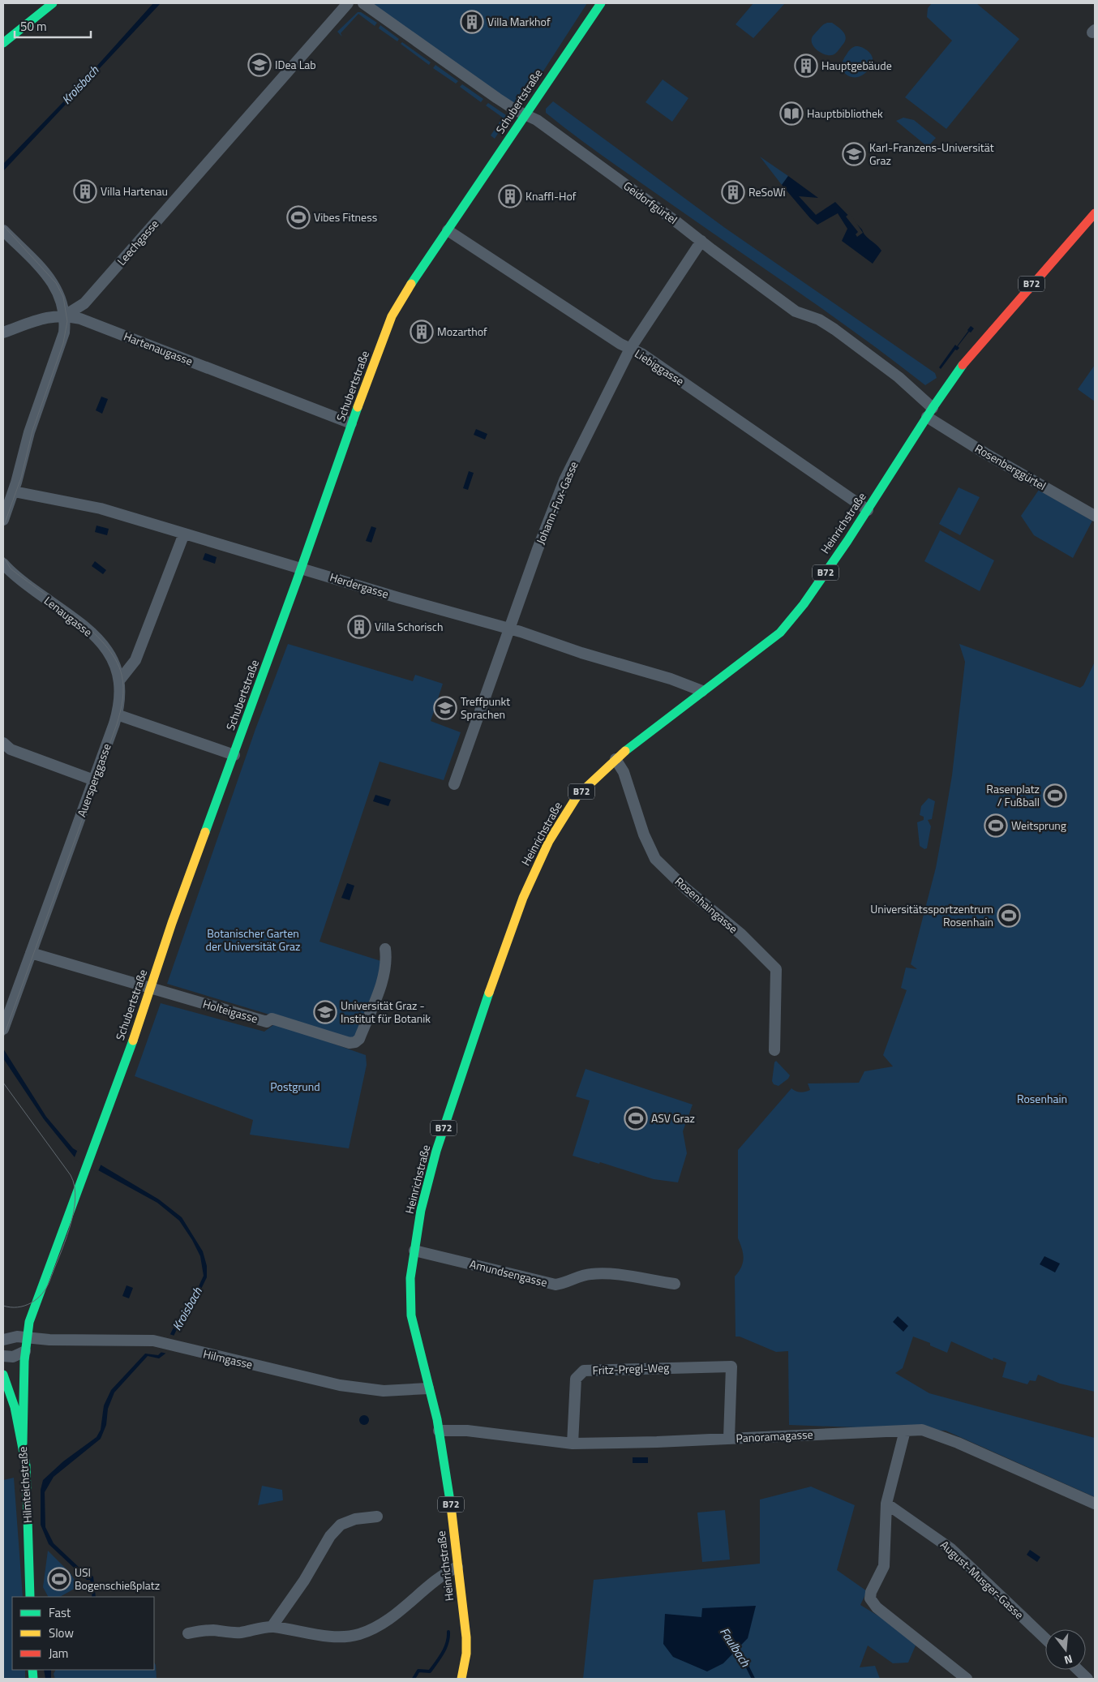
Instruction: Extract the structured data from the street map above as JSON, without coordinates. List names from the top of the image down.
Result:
{
  "streets": {
    "main road": [
      "Schubertstraße",
      "B72",
      "Heinrichstraße",
      "Hilmteichstraße"
    ],
    "street": [
      "Geidorfgürtel",
      "Leechgasse",
      "Hartenaugasse",
      "Liebiggasse",
      "Rosenberggürtel",
      "Johann-Fux-Gasse",
      "Herdergasse",
      "Lenaugasse",
      "Auersperggasse",
      "Rosenhaingasse",
      "Holteigasse",
      "Amundsengasse",
      "Hilmgasse",
      "Fritz-Pregl-Weg",
      "Panoramagasse",
      "August-Musger-Gasse"
    ]
  },
  "crossings": [
    ["Schubertstraße", "Geidorfgürtel"],
    ["Schubertstraße", "Hartenaugasse"],
    ["Schubertstraße", "Liebiggasse"],
    ["Schubertstraße", "Herdergasse"],
    ["Schubertstraße", "Holteigasse"],
    ["Schubertstraße", "Hilmgasse"],
    ["Schubertstraße", "Hilmteichstraße"],
    ["Geidorfgürtel", "Rosenberggürtel"],
    ["Geidorfgürtel", "Johann-Fux-Gasse"],
    ["Geidorfgürtel", "Heinrichstraße"],
    ["Leechgasse", "Hartenaugasse"],
    ["Liebiggasse", "Johann-Fux-Gasse"],
    ["Liebiggasse", "Heinrichstraße"],
    ["Rosenberggürtel", "Heinrichstraße"],
    ["Johann-Fux-Gasse", "Herdergasse"],
    ["Heinrichstraße", "Herdergasse"],
    ["Heinrichstraße", "Rosenhaingasse"],
    ["Heinrichstraße", "Amundsengasse"],
    ["Heinrichstraße", "Hilmgasse"],
    ["Heinrichstraße", "Panoramagasse"],
    ["Lenaugasse", "Auersperggasse"],
    ["Auersperggasse", "Holteigasse"],
    ["Fritz-Pregl-Weg", "Panoramagasse"]
  ],
  "water": ["Kroisbach", "Faulbach"],
  "parks": ["Botanischer Garten der Universität Graz", "Postgrund", "Rosenhain"],
  "places": {
    "building": [
      "Villa Markhof",
      "Hauptgebäude",
      "Villa Hartenau",
      "ReSoWi",
      "Knaffl-Hof",
      "Mozarthof",
      "Villa Schorisch"
    ],
    "school or university": [
      "IDea Lab",
      "Karl-Franzens-Universität Graz",
      "Treffpunkt Sprachen",
      "Universität Graz - Institut für Botanik"
    ],
    "library": ["Hauptbibliothek"],
    "sports": [
      "Vibes Fitness",
      "Rasenplatz / Fußball",
      "Weitsprung",
      "Universitätssportzentrum Rosenhain",
      "ASV Graz",
      "USI Bogenschießplatz"
    ]
  },
  "legend": ["Fast", "Slow", "Jam"],
  "scale_bar": "50 m",
  "north": "bottom"
}
